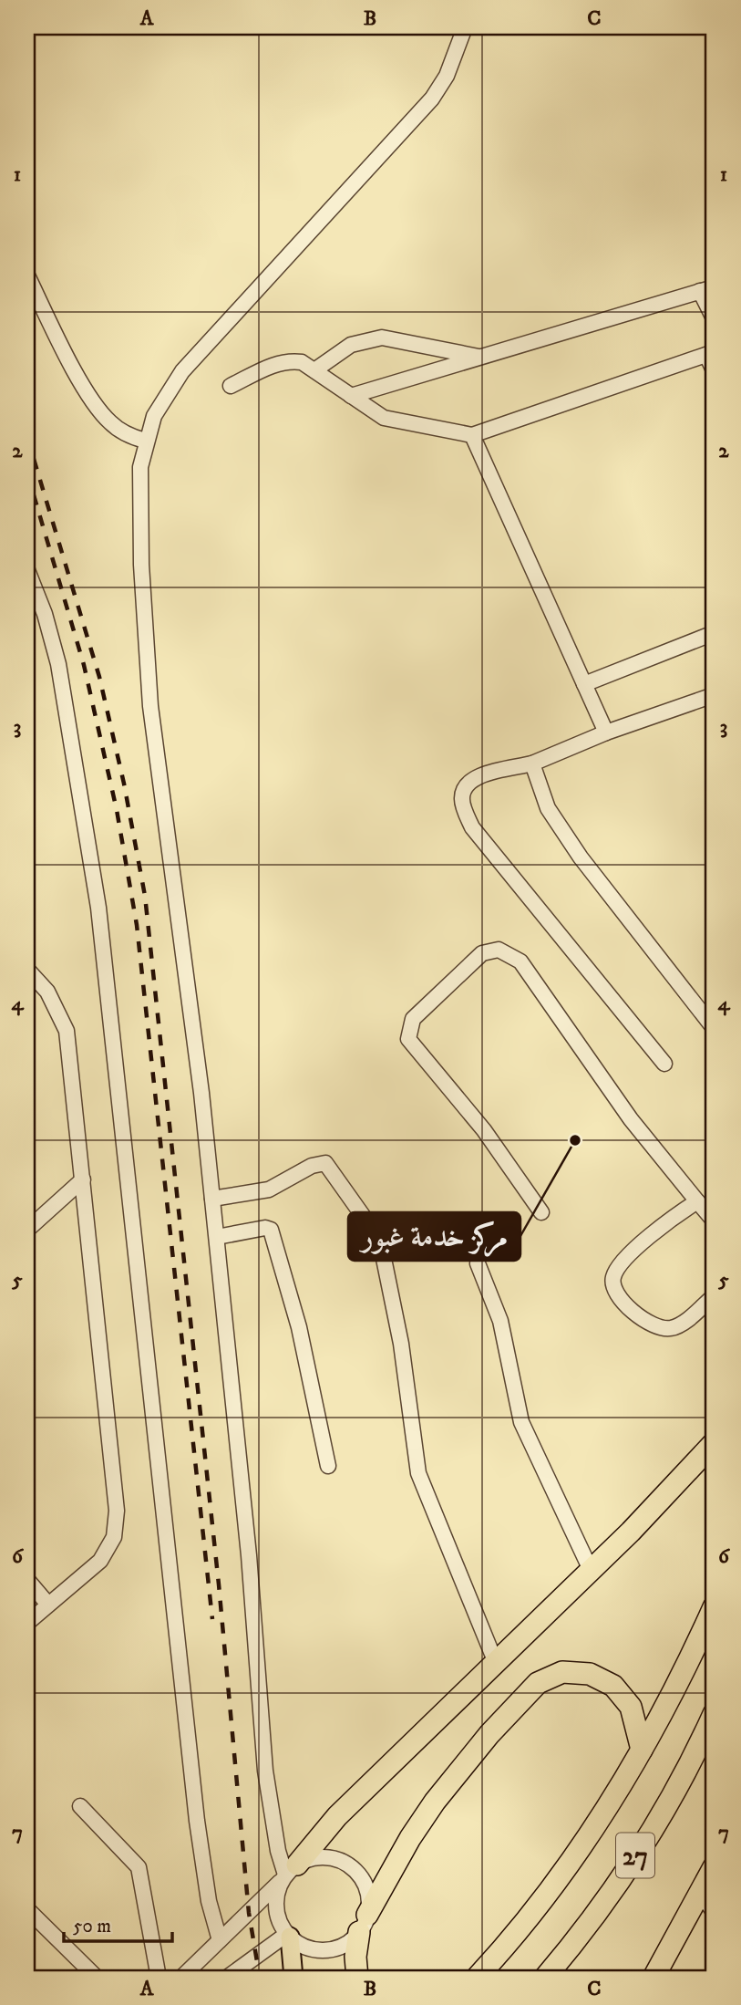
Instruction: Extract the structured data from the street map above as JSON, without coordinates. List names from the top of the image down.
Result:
{
  "streets": {
    "highway": ["27"]
  },
  "places": ["مركز خدمة غبور"],
  "scale_bar": "50 m",
  "grid": {
    "columns": ["A", "B", "C"],
    "rows": [
      "1",
      "2",
      "3",
      "4",
      "5",
      "6",
      "7"
    ]
  }
}
